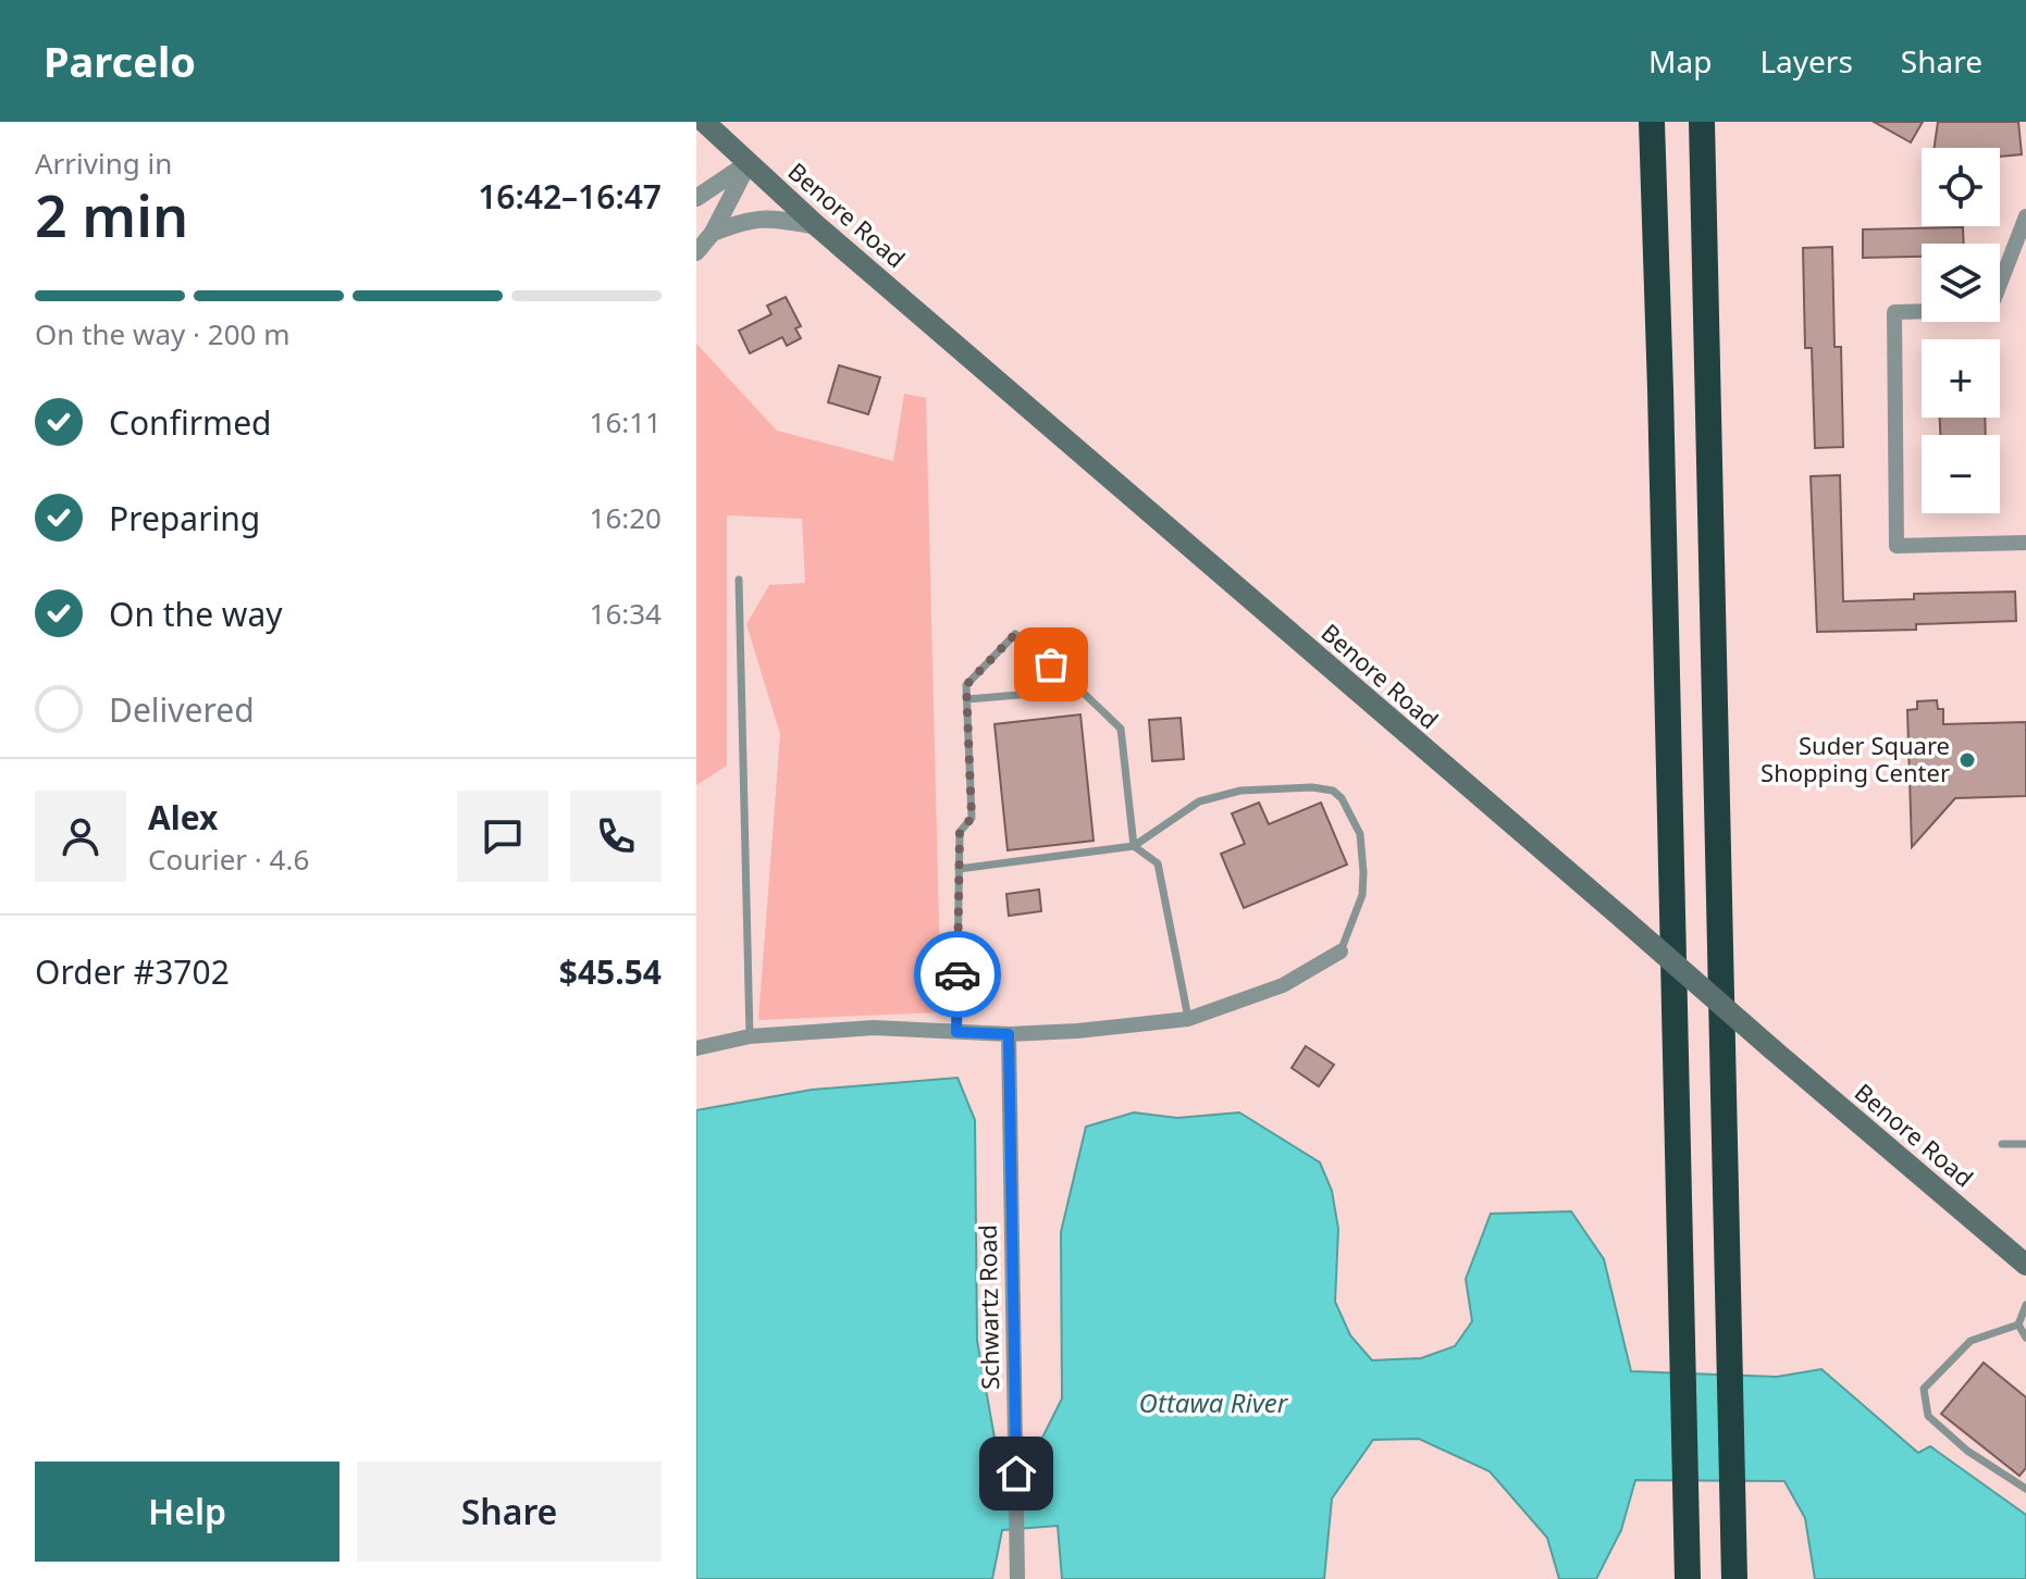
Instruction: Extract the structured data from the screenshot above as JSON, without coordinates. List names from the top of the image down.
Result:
{
  "streets": {
    "main road": ["Benore Road"],
    "street": ["Schwartz Road"]
  },
  "water": ["Ottawa River"],
  "places": ["Suder Square Shopping Center"],
  "page": {
    "header": "Parcelo",
    "nav": ["Map", "Layers", "Share"],
    "heading": ["2 min", "Arriving in", "16:42–16:47"],
    "panel": [
      "Alex",
      "Courier · 4.6",
      "Order #3702",
      "$45.54"
    ],
    "map_buttons": ["+", "−"],
    "bar": "On the way · 200 m",
    "list": [
      ["Confirmed", "16:11"],
      ["Preparing", "16:20"],
      ["On the way", "16:34"],
      "Delivered"
    ],
    "buttons": ["Help", "Share"]
  }
}
